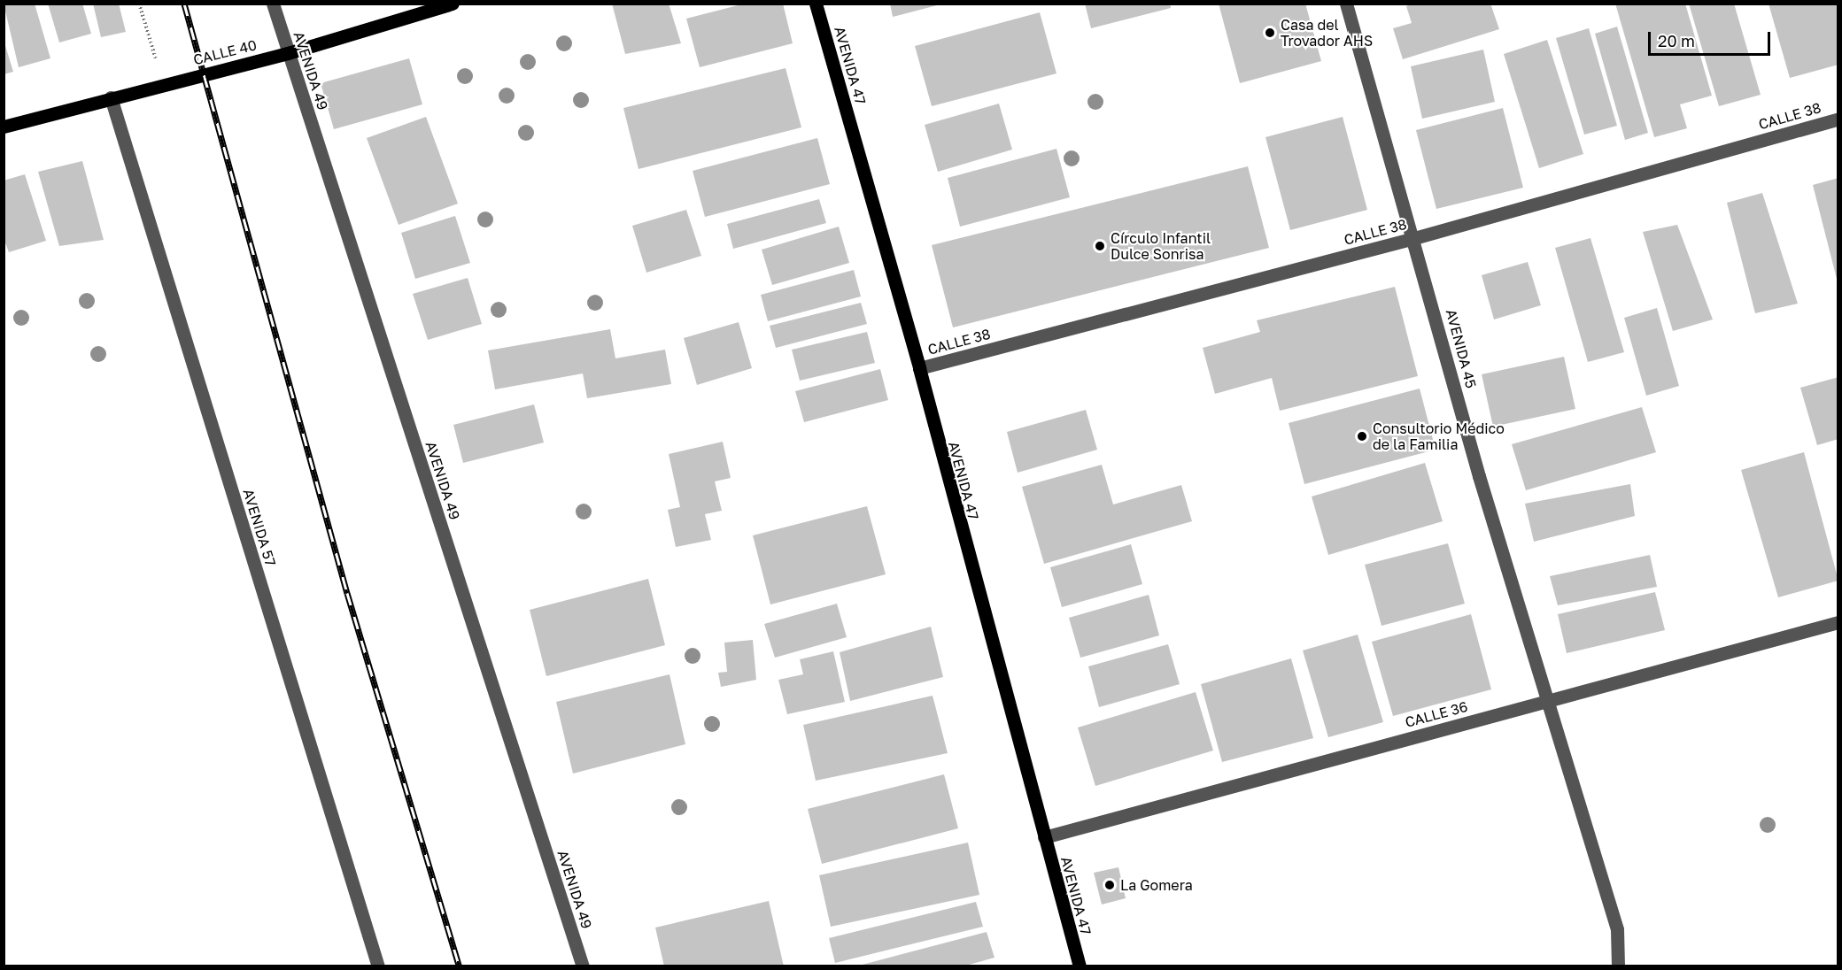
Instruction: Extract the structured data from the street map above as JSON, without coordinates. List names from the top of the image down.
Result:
{
  "streets": {
    "main road": ["CALLE 40", "AVENIDA 47"],
    "street": [
      "AVENIDA 49",
      "CALLE 38",
      "AVENIDA 45",
      "AVENIDA 57",
      "CALLE 36"
    ]
  },
  "crossings": [
    ["CALLE 40", "AVENIDA 49"],
    ["CALLE 40", "AVENIDA 57"],
    ["AVENIDA 47", "CALLE 38"],
    ["AVENIDA 47", "CALLE 36"],
    ["CALLE 38", "AVENIDA 45"],
    ["AVENIDA 45", "CALLE 36"]
  ],
  "places": [
    "Casa del Trovador AHS",
    "Círculo Infantil Dulce Sonrisa",
    "Consultorio Médico de la Familia",
    "La Gomera"
  ],
  "scale_bar": "20 m"
}
